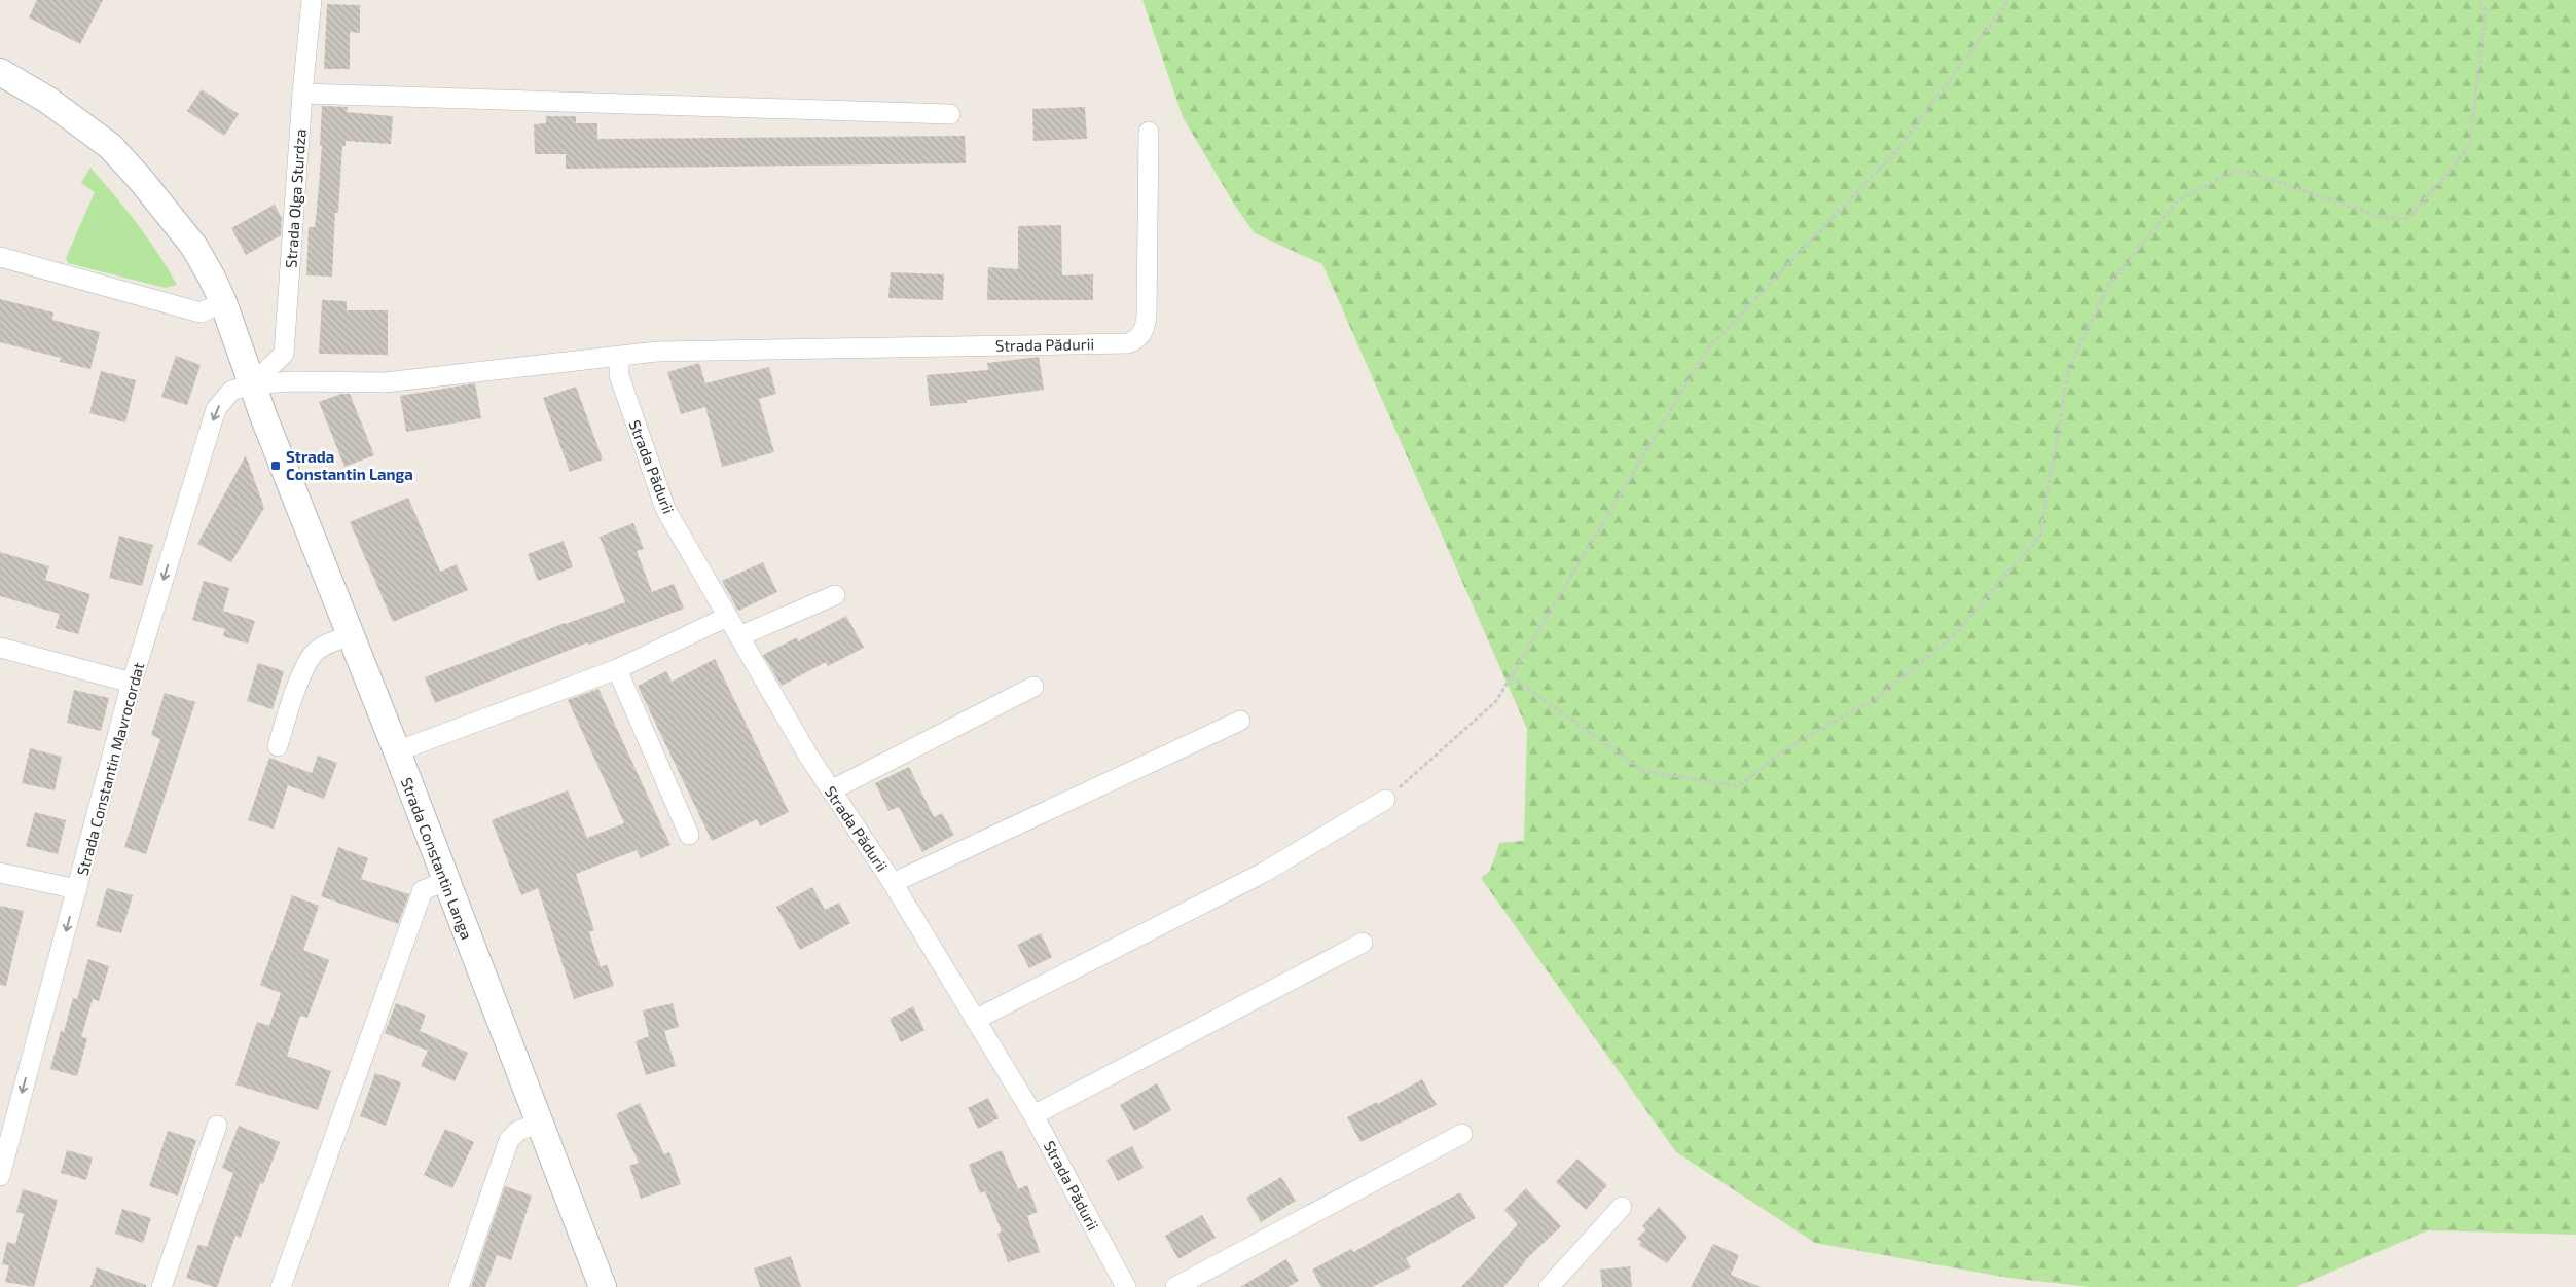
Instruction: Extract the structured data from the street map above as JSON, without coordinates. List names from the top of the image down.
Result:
{
  "streets": {
    "main road": ["Strada Constantin Langa"],
    "street": ["Strada Olga Sturdza", "Strada Pădurii", "Strada Constantin Mavrocordat"]
  },
  "crossings": [
    ["Strada Olga Sturdza", "Strada Pădurii"],
    ["Strada Olga Sturdza", "Strada Constantin Mavrocordat"],
    ["Strada Olga Sturdza", "Strada Constantin Langa"],
    ["Strada Pădurii", "Strada Constantin Mavrocordat"],
    ["Strada Pădurii", "Strada Constantin Langa"],
    ["Strada Constantin Mavrocordat", "Strada Constantin Langa"]
  ],
  "one_way": ["Strada Constantin Mavrocordat"],
  "places": {
    "transit": ["Strada Constantin Langa"]
  }
}
